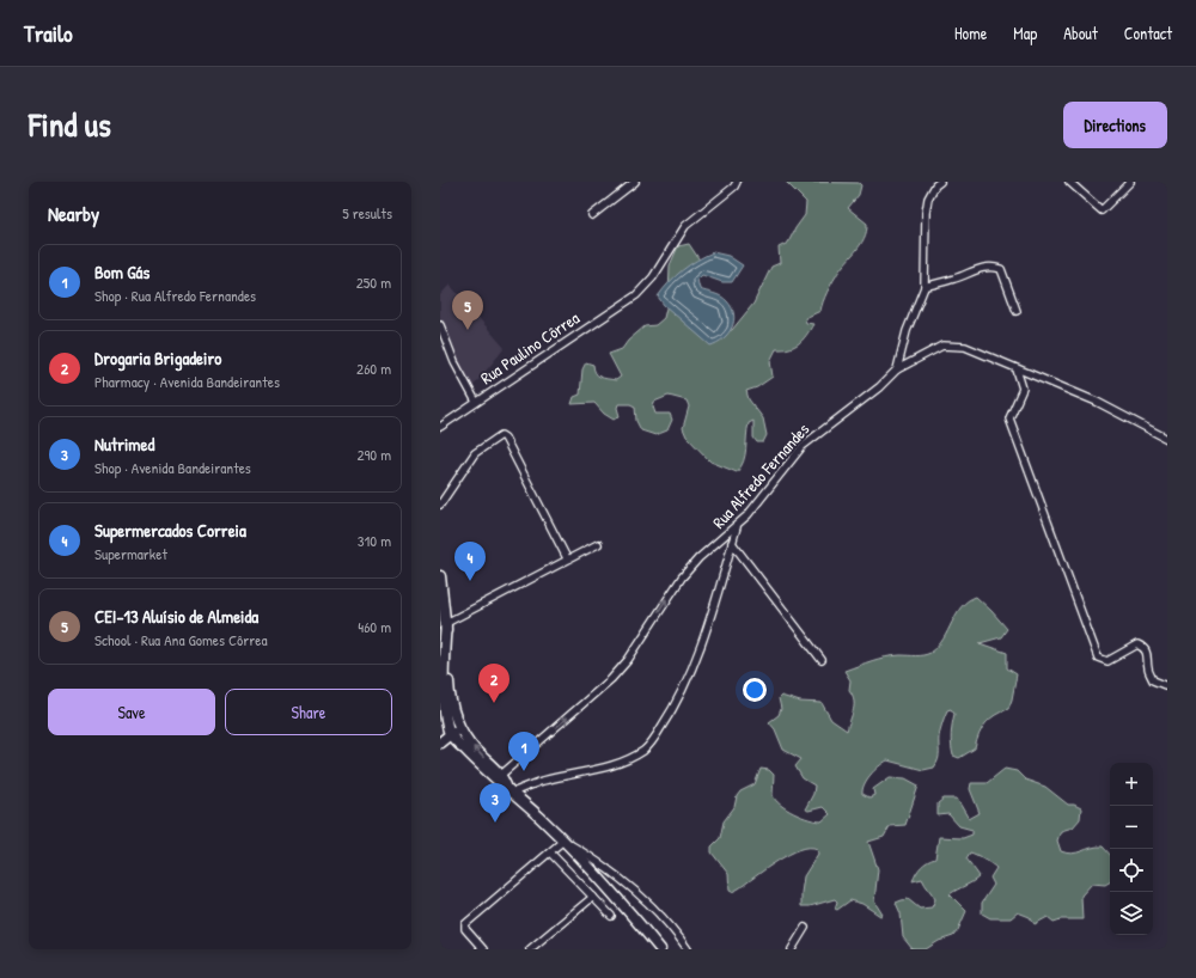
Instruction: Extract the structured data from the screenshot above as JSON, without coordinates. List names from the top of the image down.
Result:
{
  "streets": {
    "street": ["Rua Paulino Côrrea", "Rua Alfredo Fernandes"]
  },
  "page": {
    "header": "Trailo",
    "nav": [
      "Home",
      "Map",
      "About",
      "Contact"
    ],
    "title": "Find us",
    "buttons": [
      "Directions",
      ["Save", "Share"]
    ],
    "heading": ["Nearby", "5 results"],
    "list": [
      {
        "mark": "1",
        "name": "Bom Gás",
        "note": "Shop · Rua Alfredo Fernandes",
        "value": "250 m"
      },
      {
        "mark": "2",
        "name": "Drogaria Brigadeiro",
        "note": "Pharmacy · Avenida Bandeirantes",
        "value": "260 m"
      },
      {
        "mark": "3",
        "name": "Nutrimed",
        "note": "Shop · Avenida Bandeirantes",
        "value": "290 m"
      },
      {
        "mark": "4",
        "name": "Supermercados Correia",
        "note": "Supermarket",
        "value": "310 m"
      },
      {
        "mark": "5",
        "name": "CEI-13 Aluísio de Almeida",
        "note": "School · Rua Ana Gomes Côrrea",
        "value": "460 m"
      }
    ],
    "pins": [
      "5",
      "4",
      "2",
      "1",
      "3"
    ],
    "map_buttons": ["+", "−"]
  }
}
